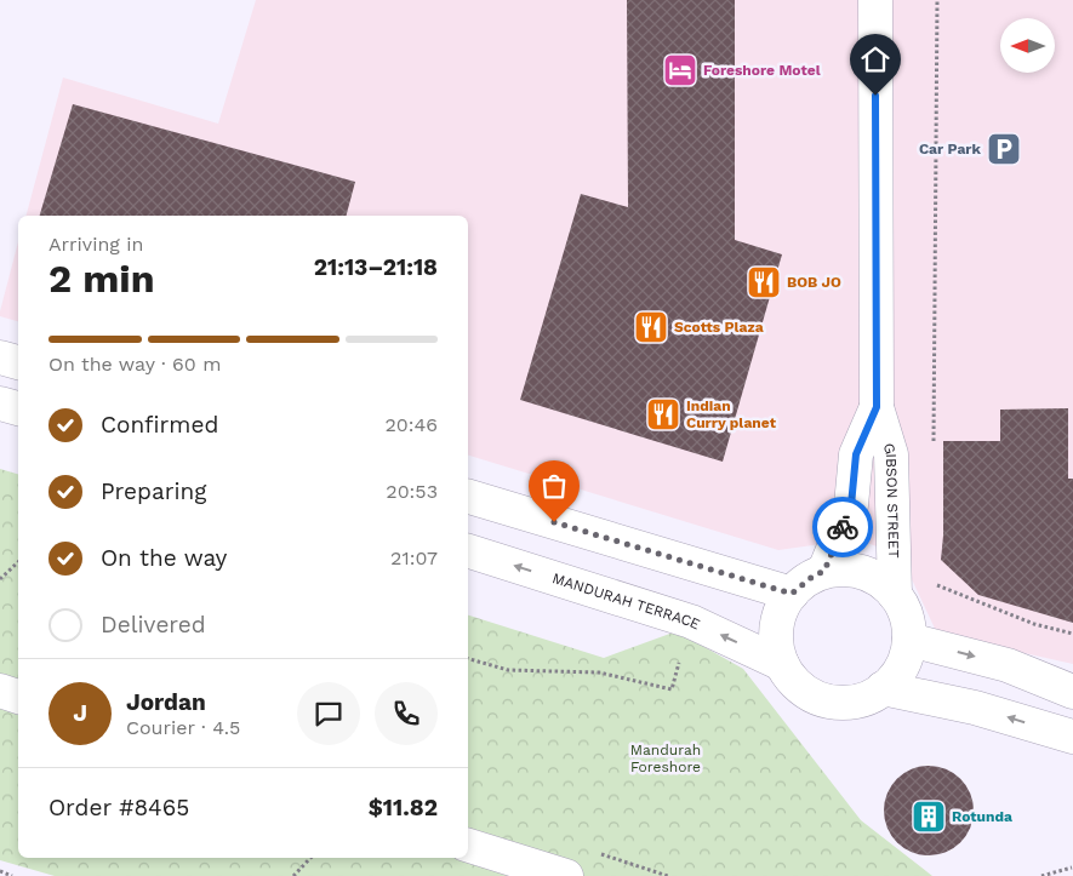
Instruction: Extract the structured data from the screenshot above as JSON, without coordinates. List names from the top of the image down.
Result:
{
  "streets": {
    "street": ["GIBSON STREET", "MANDURAH TERRACE"]
  },
  "crossings": [
    ["GIBSON STREET", "MANDURAH TERRACE"]
  ],
  "parks": ["Mandurah Foreshore"],
  "places": {
    "hotel": ["Foreshore Motel"],
    "parking": ["Car Park"],
    "restaurant": ["BOB JO", "Scotts Plaza", "Indian Curry planet"],
    "building": ["Rotunda"]
  },
  "north": "left",
  "page": {
    "heading": ["2 min", "Arriving in", "21:13–21:18"],
    "panel": [
      "Jordan",
      "Courier · 4.5",
      "Order #8465",
      "$11.82"
    ],
    "bar": "On the way · 60 m",
    "list": [
      ["Confirmed", "20:46"],
      ["Preparing", "20:53"],
      ["On the way", "21:07"],
      "Delivered"
    ],
    "round": "J"
  }
}
